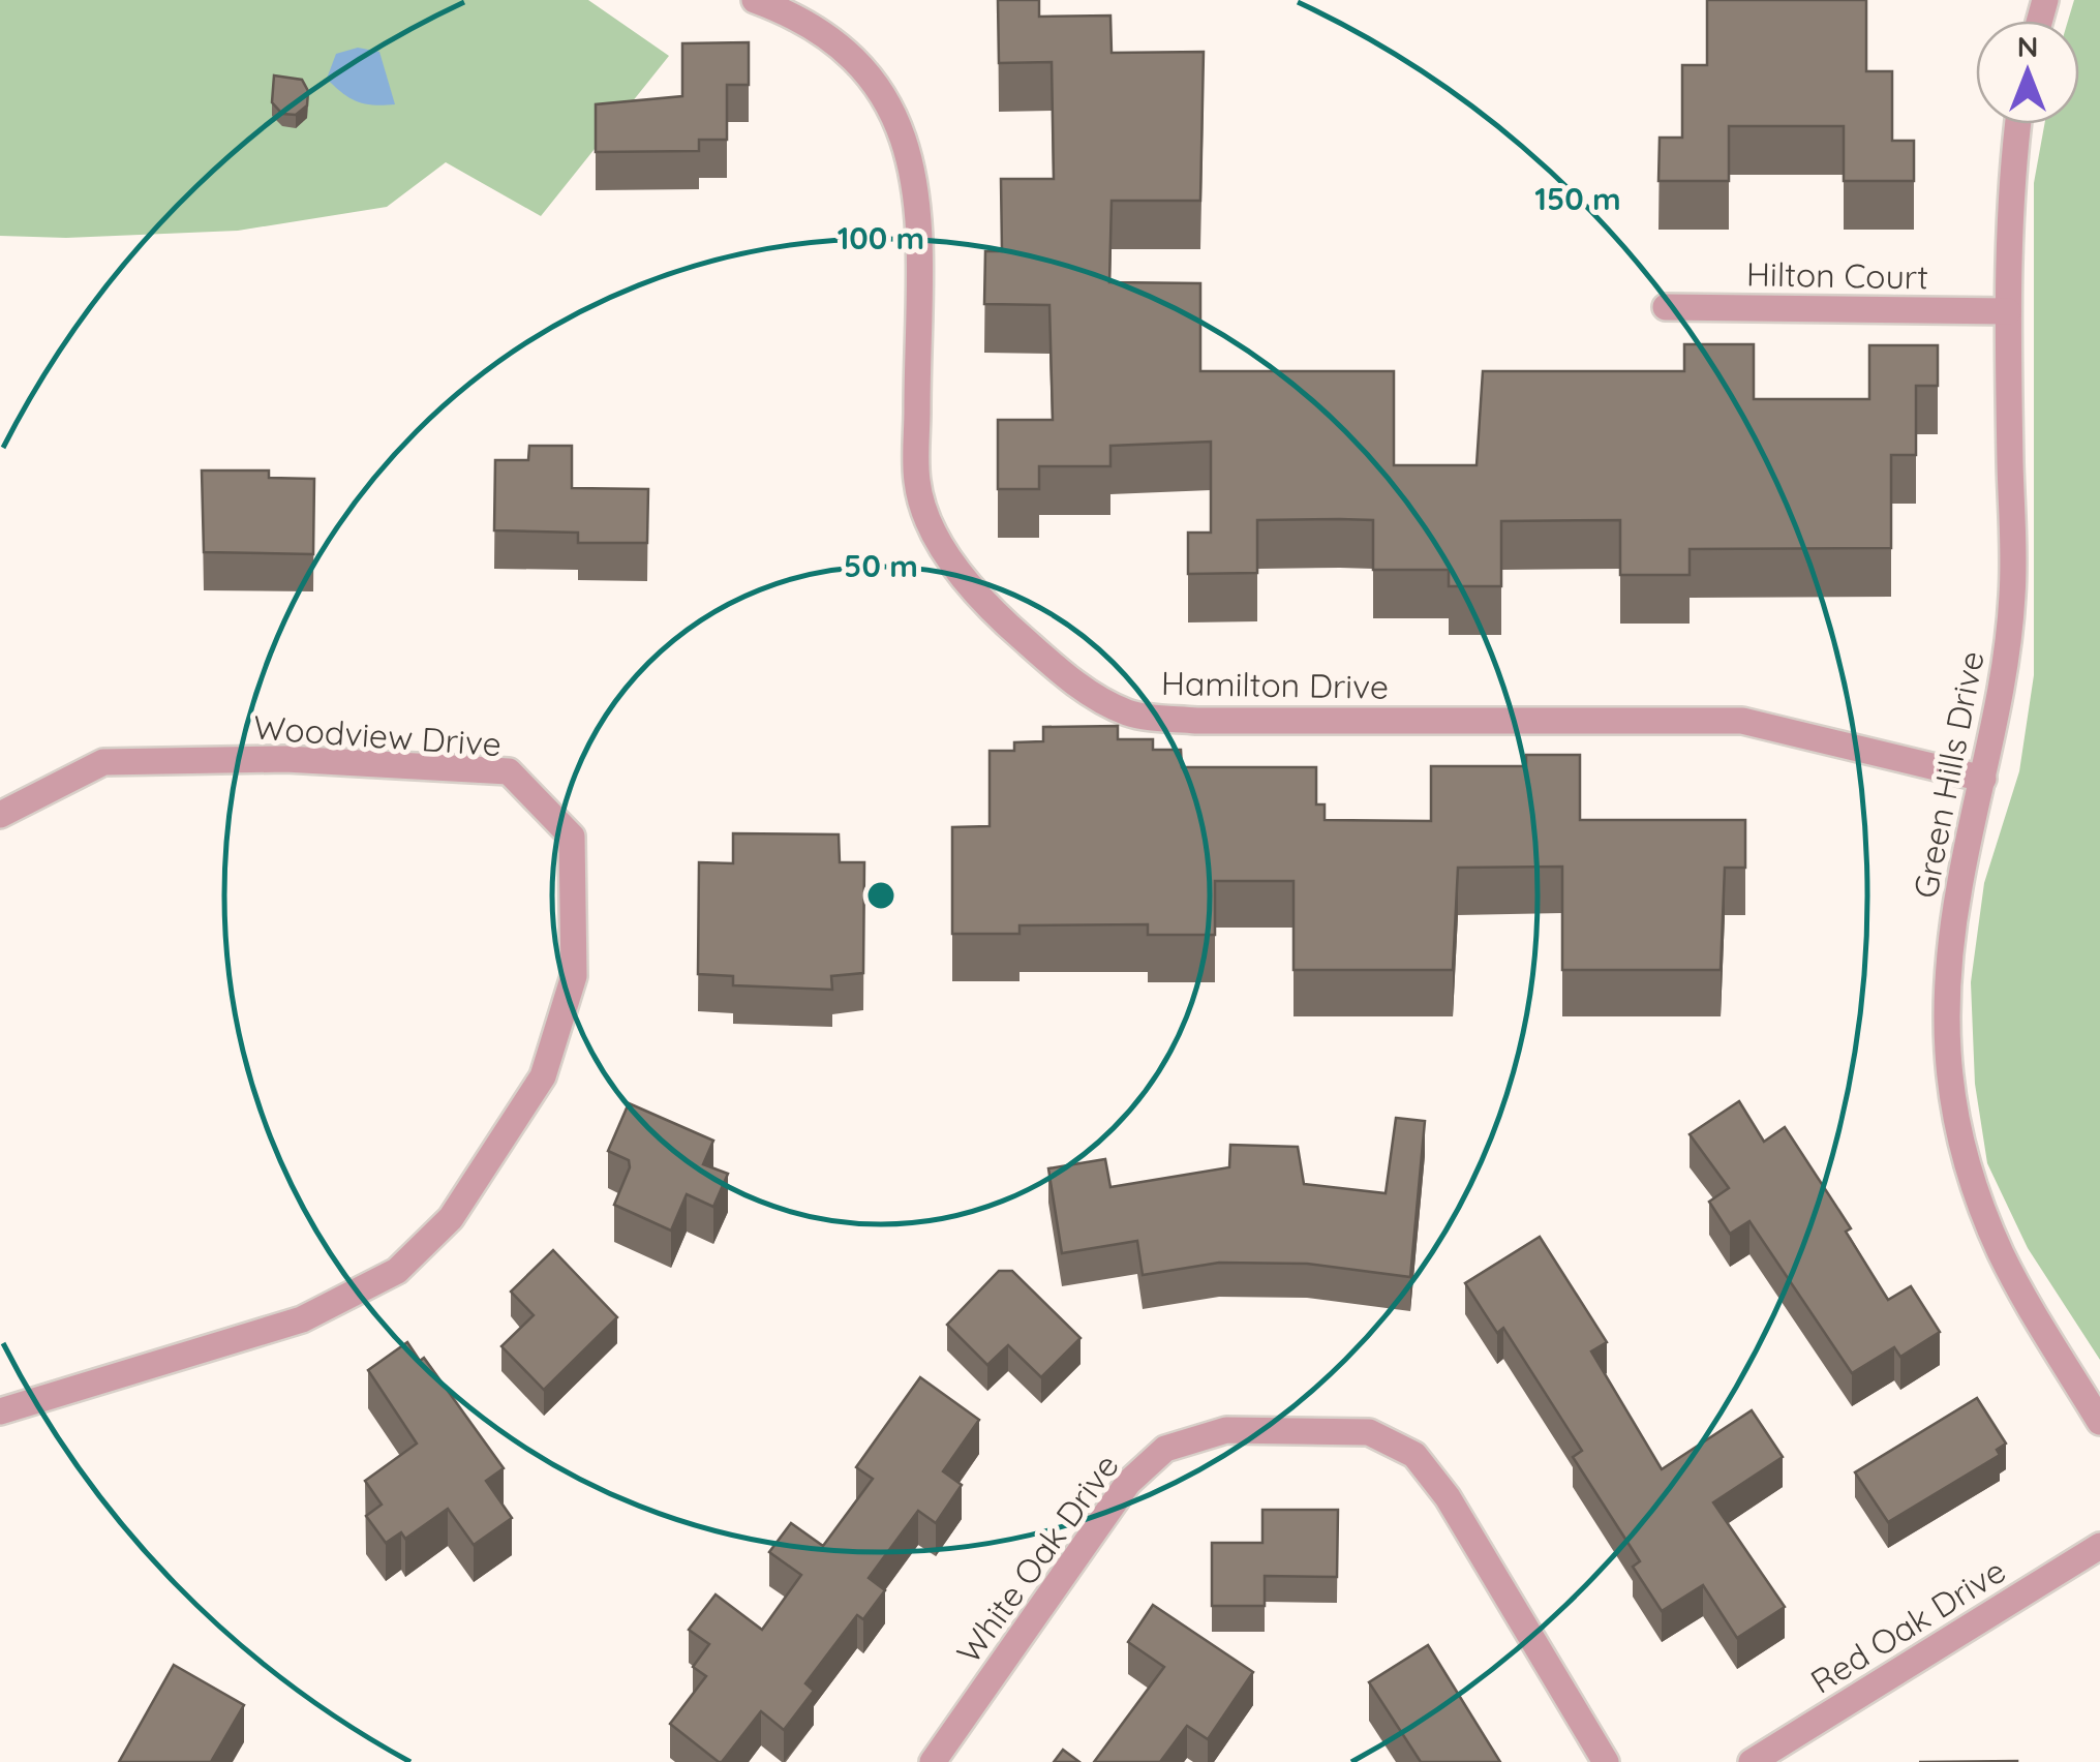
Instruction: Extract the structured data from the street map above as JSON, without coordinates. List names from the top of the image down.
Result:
{
  "streets": {
    "street": [
      "Hilton Court",
      "Hamilton Drive",
      "Woodview Drive",
      "Green Hills Drive",
      "White Oak Drive",
      "Red Oak Drive"
    ]
  },
  "crossings": [
    ["Hilton Court", "Green Hills Drive"],
    ["Hamilton Drive", "Green Hills Drive"]
  ],
  "north": "top",
  "rings": ["150 m", "100 m", "50 m"]
}
